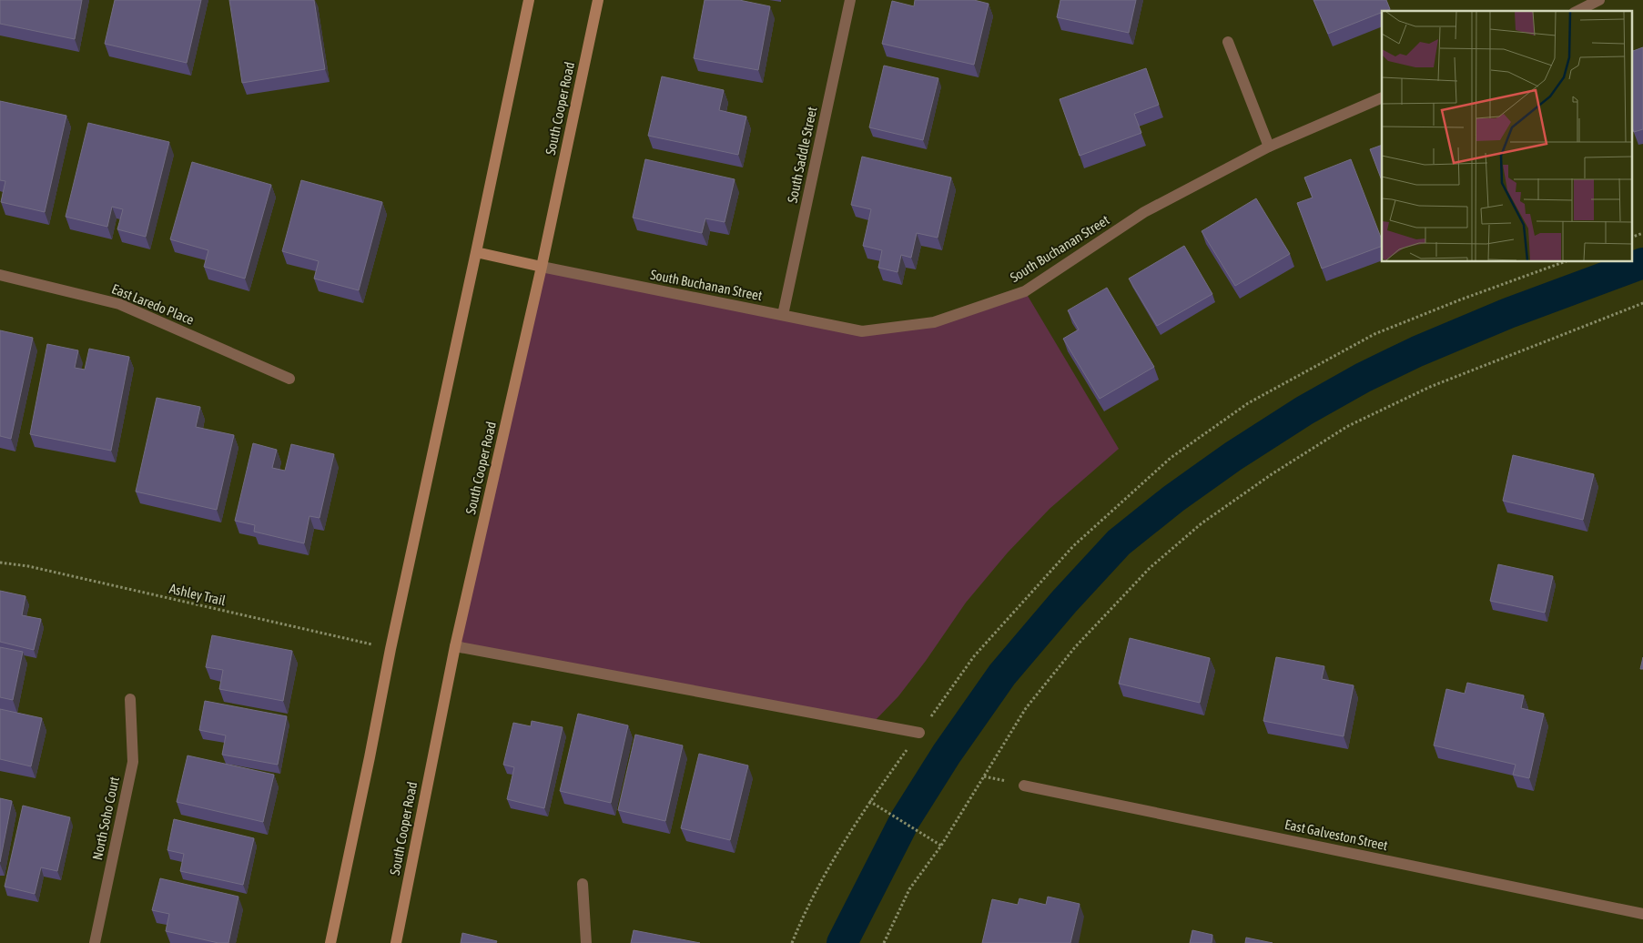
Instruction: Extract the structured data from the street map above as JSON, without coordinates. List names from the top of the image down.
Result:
{
  "streets": {
    "main road": ["South Cooper Road"],
    "street": [
      "South Saddle Street",
      "South Buchanan Street",
      "East Laredo Place",
      "North Soho Court",
      "East Galveston Street"
    ],
    "path": ["Ashley Trail"]
  },
  "crossings": [
    ["South Cooper Road", "South Buchanan Street"],
    ["South Saddle Street", "South Buchanan Street"]
  ]
}
